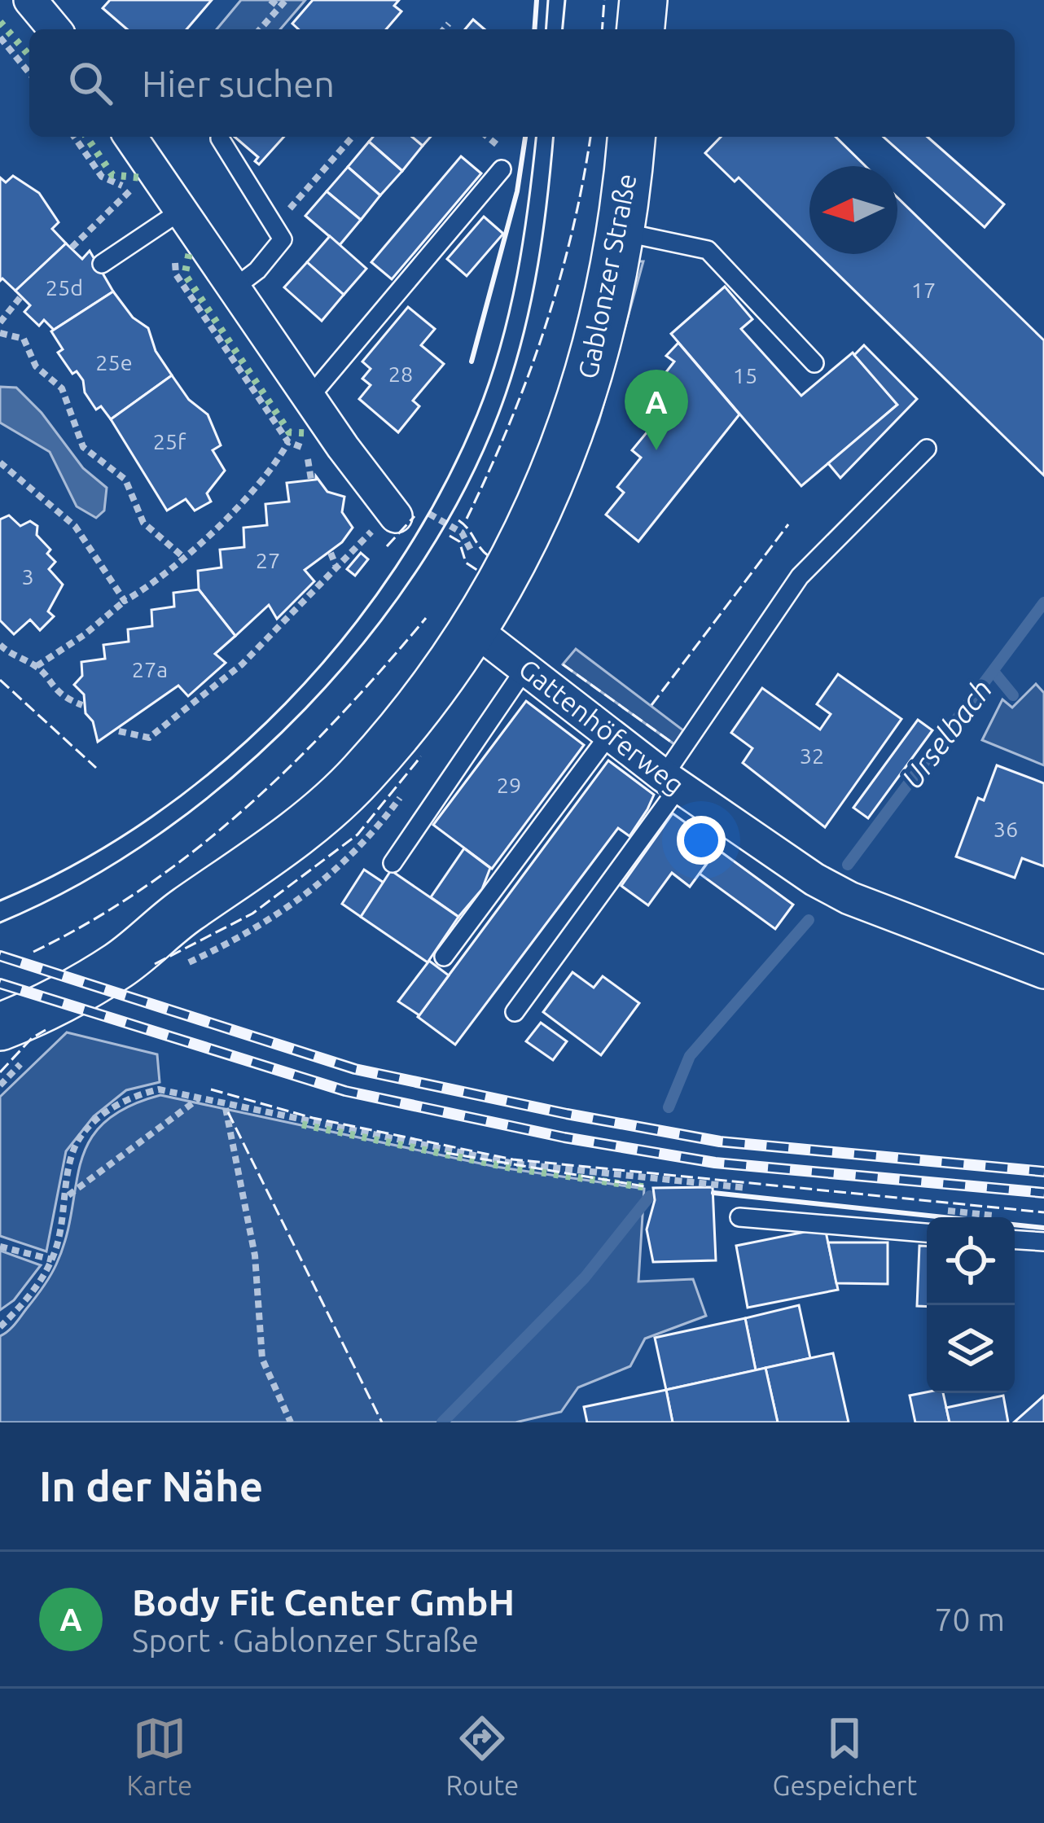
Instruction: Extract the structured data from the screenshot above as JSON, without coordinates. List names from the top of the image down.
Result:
{
  "streets": {
    "main road": ["Gablonzer Straße"],
    "street": ["Gattenhöferweg"]
  },
  "crossings": [
    ["Gablonzer Straße", "Gattenhöferweg"]
  ],
  "water": ["Urselbach"],
  "house_numbers": [
    "25d",
    "17",
    "25e",
    "28",
    "15",
    "25f",
    "27",
    "3",
    "27a",
    "32",
    "29",
    "36"
  ],
  "north": "left",
  "page": {
    "search": "Hier suchen",
    "pins": "A",
    "heading": "In der Nähe",
    "list": [
      {
        "mark": "A",
        "name": "Body Fit Center GmbH",
        "note": "Sport · Gablonzer Straße",
        "value": "70 m"
      }
    ],
    "nav": ["Karte", "Route", "Gespeichert"]
  }
}
